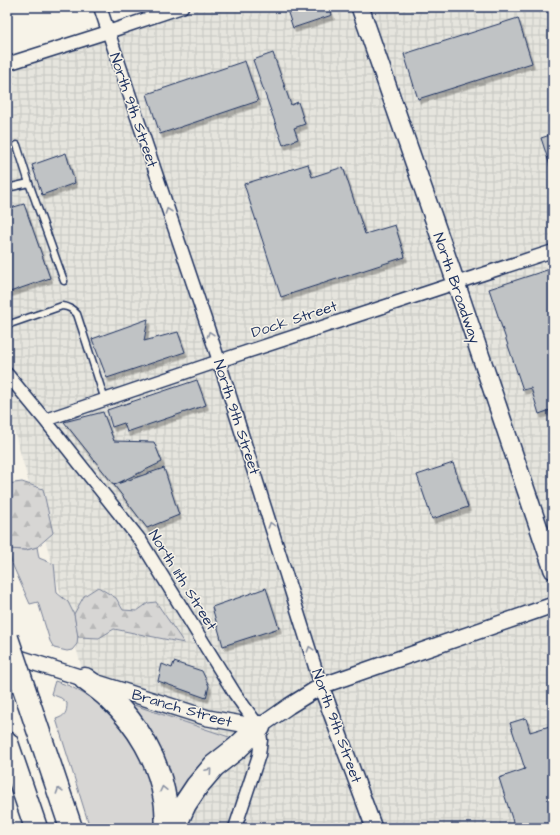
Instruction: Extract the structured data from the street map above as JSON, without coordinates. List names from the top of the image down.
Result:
{
  "streets": {
    "main road": ["North Broadway"],
    "street": [
      "North 9th Street",
      "Dock Street",
      "North 11th Street",
      "Branch Street"
    ]
  },
  "crossings": [
    ["North 9th Street", "Dock Street"],
    ["North Broadway", "Dock Street"],
    ["Dock Street", "North 11th Street"],
    ["North 11th Street", "Branch Street"]
  ],
  "one_way": ["North 9th Street"]
}
